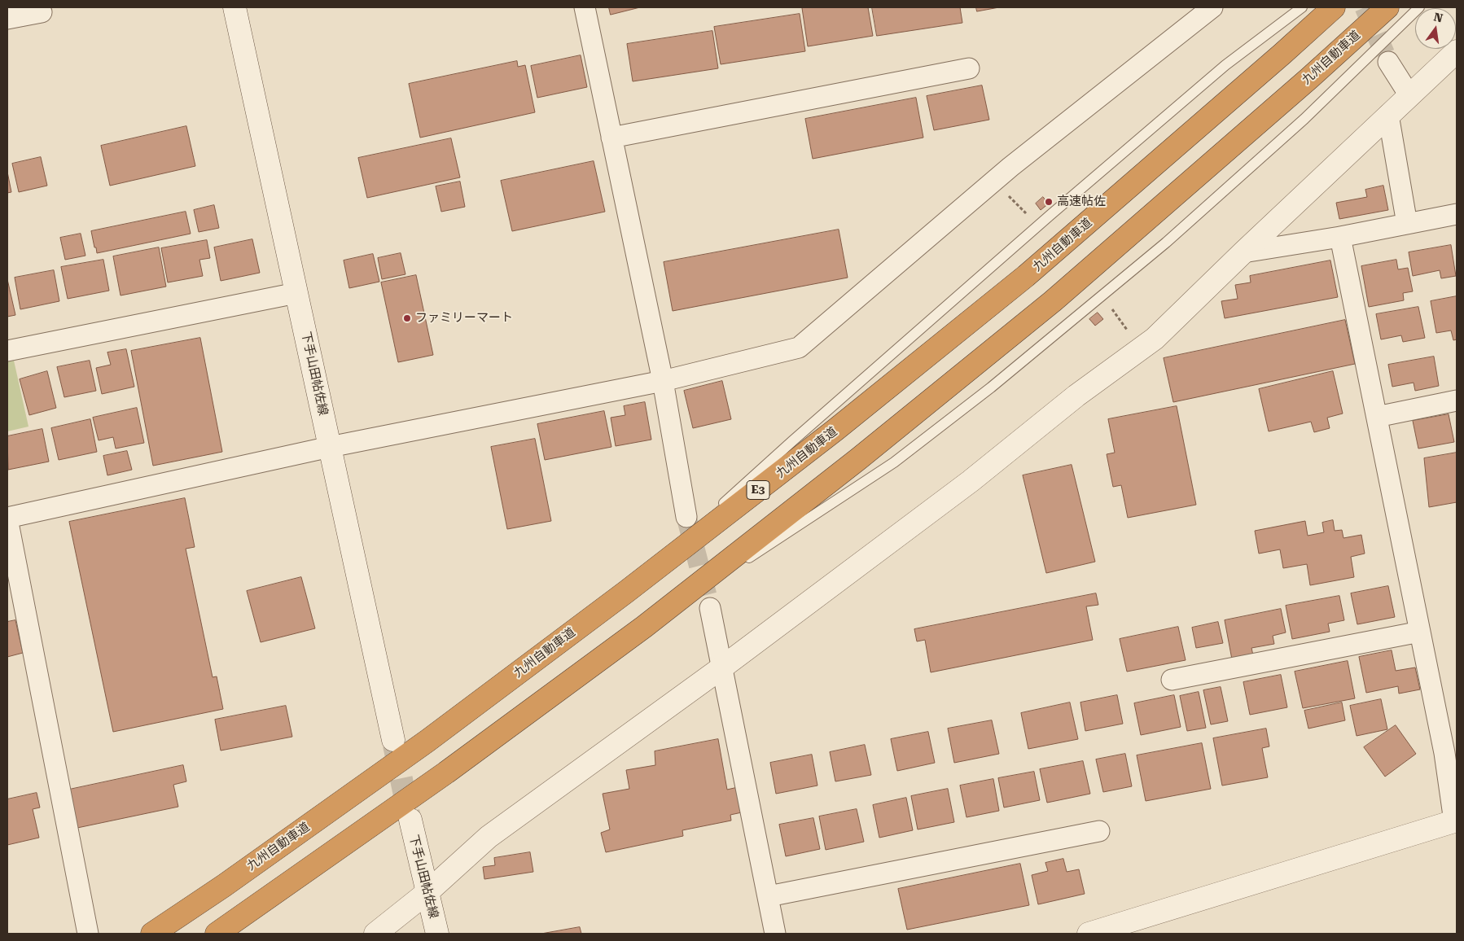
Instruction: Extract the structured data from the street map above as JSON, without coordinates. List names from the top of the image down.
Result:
{
  "streets": {
    "highway": ["九州自動車道", "E3"],
    "street": ["下手山田帖佐線"]
  },
  "places": ["高速帖佐", "ファミリーマート"],
  "north": "top"
}
